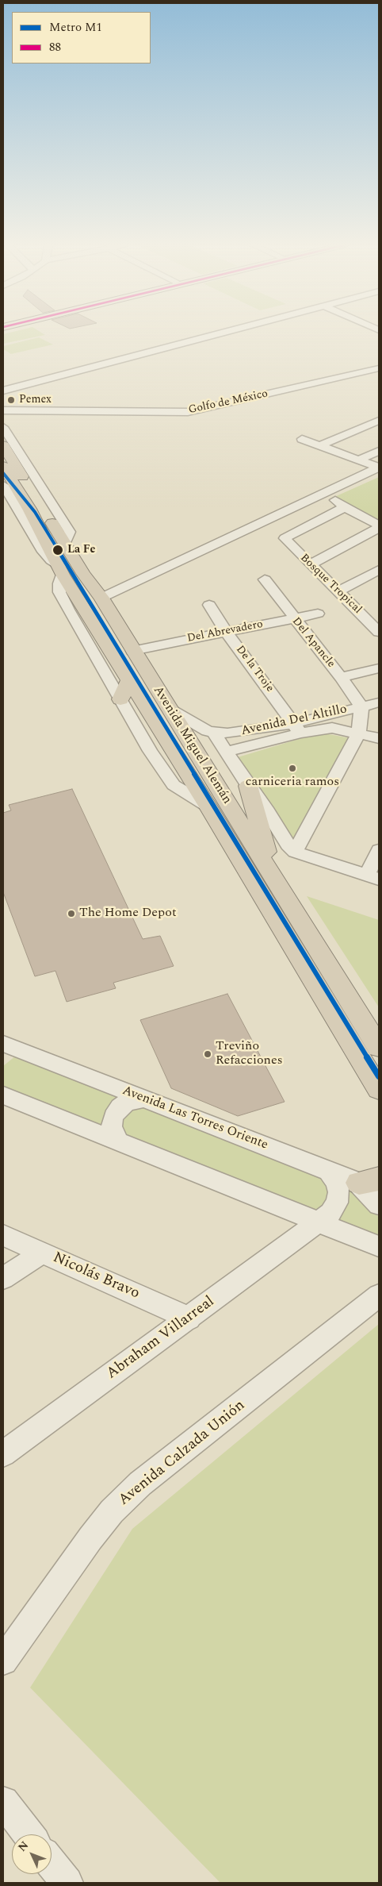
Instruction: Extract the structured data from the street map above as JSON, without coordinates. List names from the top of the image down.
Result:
{
  "streets": {
    "highway": ["Avenida Miguel Alemán"],
    "street": [
      "Golfo de México",
      "Bosque Tropical",
      "Del Abrevadero",
      "Del Apancle",
      "De la Troje",
      "Avenida Del Altillo",
      "Avenida Las Torres Oriente",
      "Nicolás Bravo",
      "Abraham Villarreal",
      "Avenida Calzada Unión"
    ]
  },
  "crossings": [
    ["Del Abrevadero", "Del Apancle"],
    ["Del Abrevadero", "De la Troje"],
    ["Del Abrevadero", "Avenida Miguel Alemán"],
    ["Del Apancle", "Avenida Del Altillo"],
    ["De la Troje", "Avenida Del Altillo"],
    ["Avenida Del Altillo", "Avenida Miguel Alemán"],
    ["Avenida Las Torres Oriente", "Abraham Villarreal"],
    ["Nicolás Bravo", "Abraham Villarreal"]
  ],
  "places": [
    "Pemex",
    "La Fe",
    "carniceria ramos",
    "The Home Depot",
    "Treviño Refacciones"
  ],
  "lines": ["metro line M1"],
  "legend": ["Metro M1", "88"],
  "north": "top left"
}
